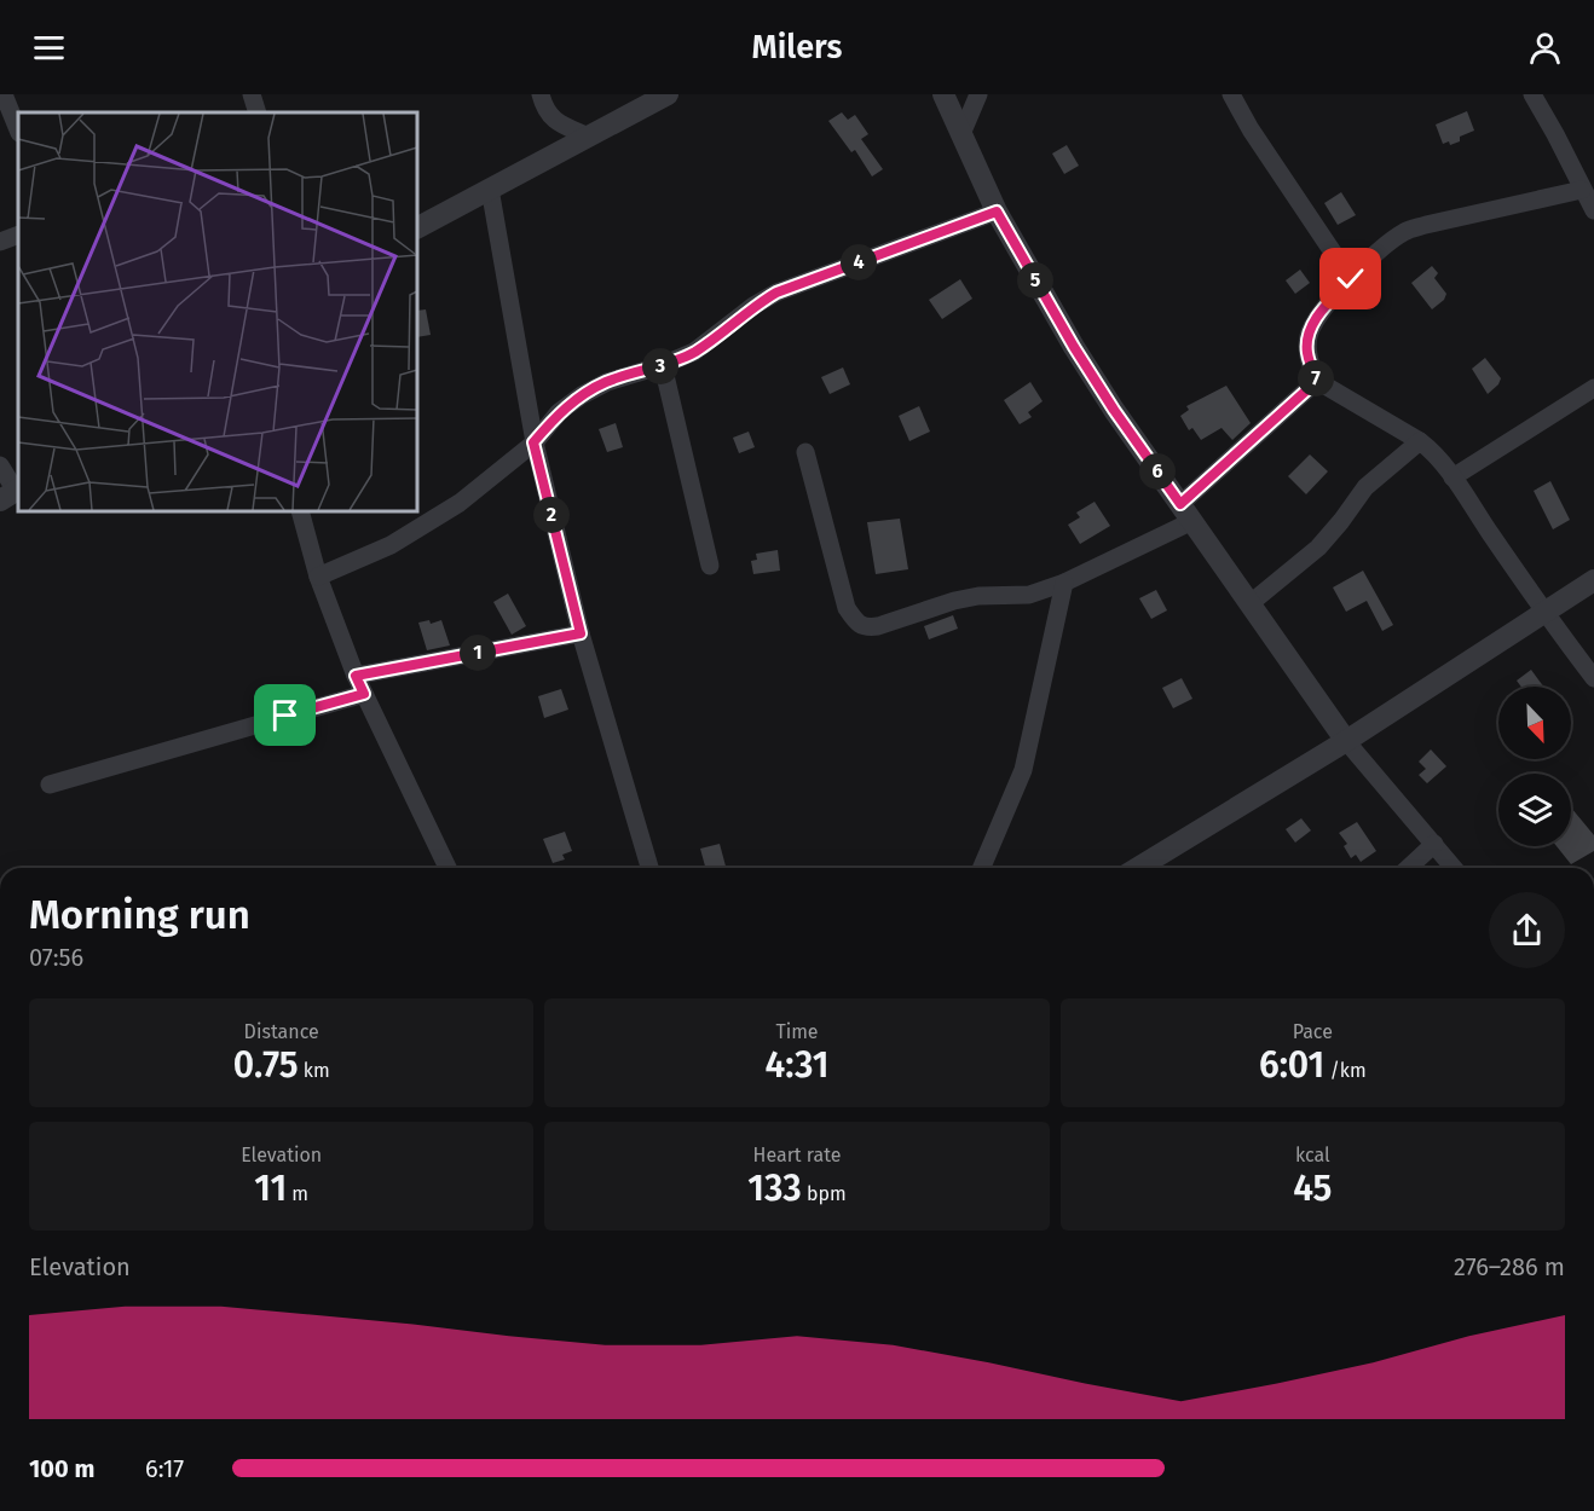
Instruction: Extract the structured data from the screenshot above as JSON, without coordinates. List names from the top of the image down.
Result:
{
  "north": "bottom right",
  "page": {
    "header": "Milers",
    "pins": [
      "4",
      "5",
      "3",
      "7",
      "6",
      "2",
      "1"
    ],
    "heading": ["Morning run", "07:56"],
    "stats": [
      ["Distance", "0.75 km"],
      ["Time", "4:31"],
      ["Pace", "6:01 /km"],
      ["Elevation", "11 m"],
      ["Heart rate", "133 bpm"],
      ["kcal", "45"]
    ],
    "chart": ["Elevation", "276–286 m"],
    "list": [
      {
        "name": "100 m",
        "note": "6:17"
      }
    ]
  }
}
